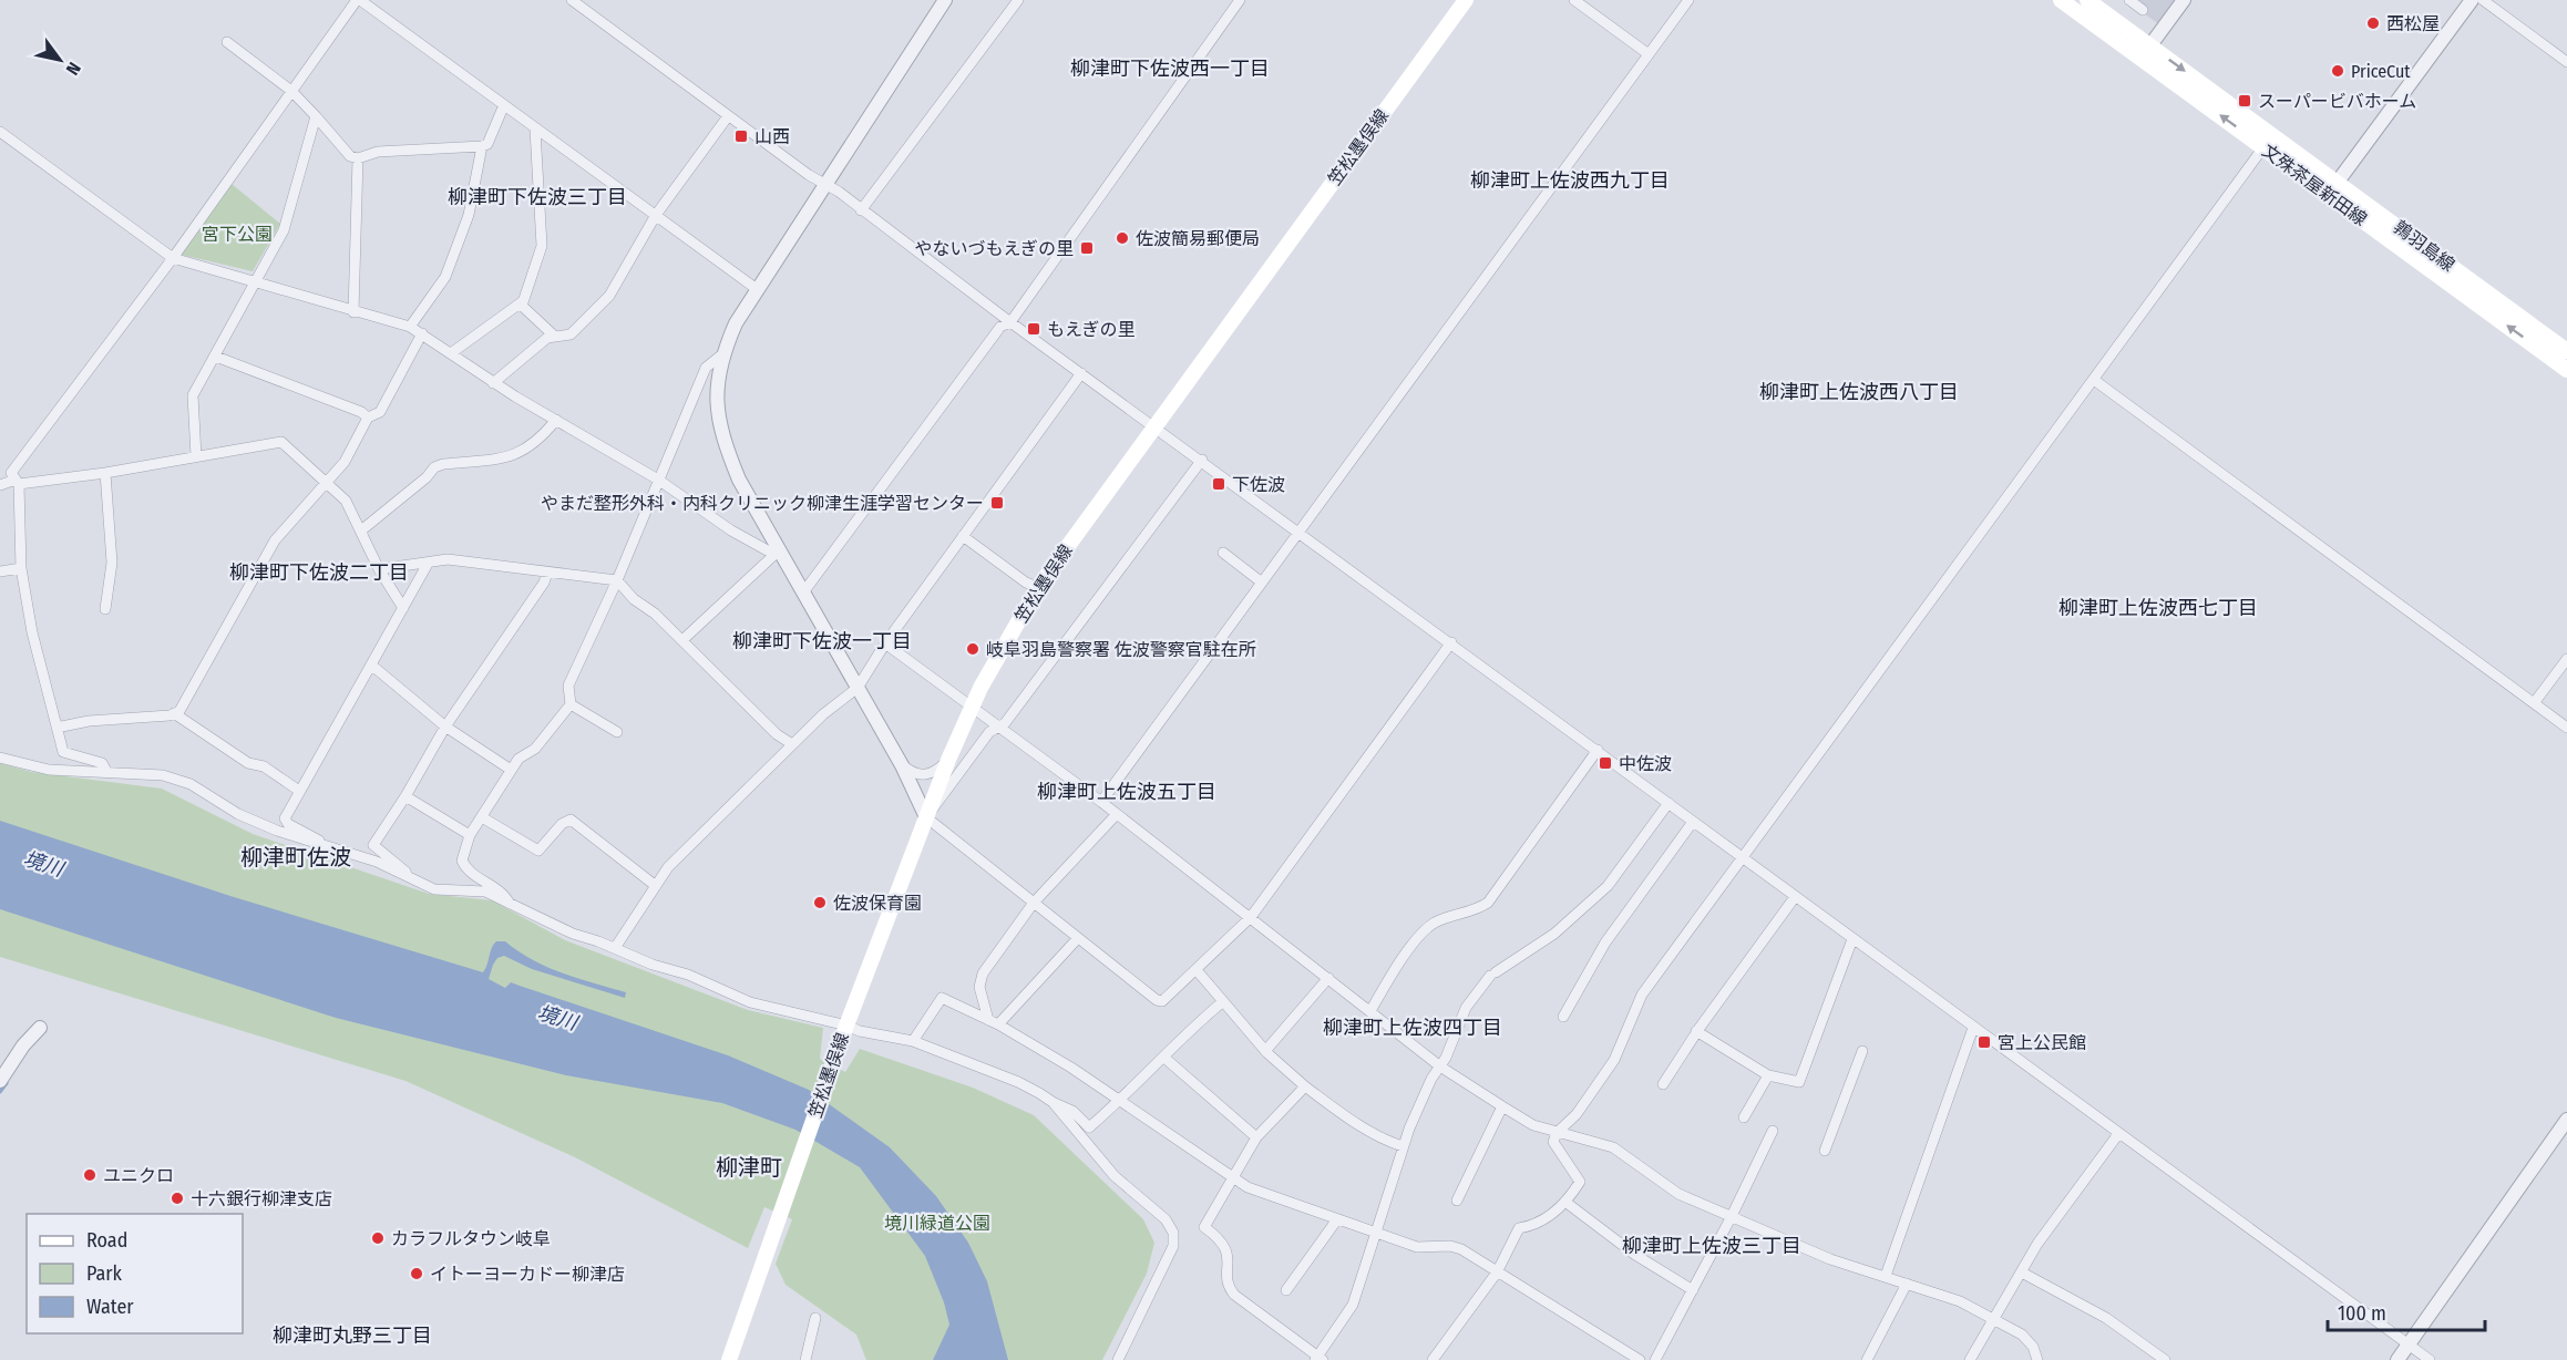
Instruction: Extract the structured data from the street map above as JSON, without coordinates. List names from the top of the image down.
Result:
{
  "streets": {
    "main road": ["笠松墨俣線", "文殊茶屋新田線", "鶉羽島線"]
  },
  "crossings": [
    ["文殊茶屋新田線", "鶉羽島線"]
  ],
  "one_way": ["文殊茶屋新田線", "鶉羽島線"],
  "districts": [
    "柳津町下佐波西一丁目",
    "柳津町上佐波西九丁目",
    "柳津町下佐波三丁目",
    "柳津町上佐波西八丁目",
    "柳津町下佐波二丁目",
    "柳津町上佐波西七丁目",
    "柳津町下佐波一丁目",
    "柳津町上佐波五丁目",
    "柳津町佐波",
    "柳津町上佐波四丁目",
    "柳津町",
    "柳津町上佐波三丁目",
    "柳津町丸野三丁目"
  ],
  "water": ["境川"],
  "parks": ["宮下公園", "境川緑道公園"],
  "places": {
    "other": [
      "西松屋",
      "PriceCut",
      "佐波簡易郵便局",
      "岐阜羽島警察署 佐波警察官駐在所",
      "佐波保育園",
      "ユニクロ",
      "十六銀行柳津支店",
      "カラフルタウン岐阜",
      "イトーヨーカドー柳津店"
    ],
    "transit": [
      "スーパービバホーム",
      "山西",
      "やないづもえぎの里",
      "もえぎの里",
      "下佐波",
      "やまだ整形外科・内科クリニック柳津生涯学習センター",
      "中佐波",
      "宮上公民館"
    ]
  },
  "legend": ["Road", "Park", "Water"],
  "scale_bar": "100 m",
  "north": "bottom right"
}
